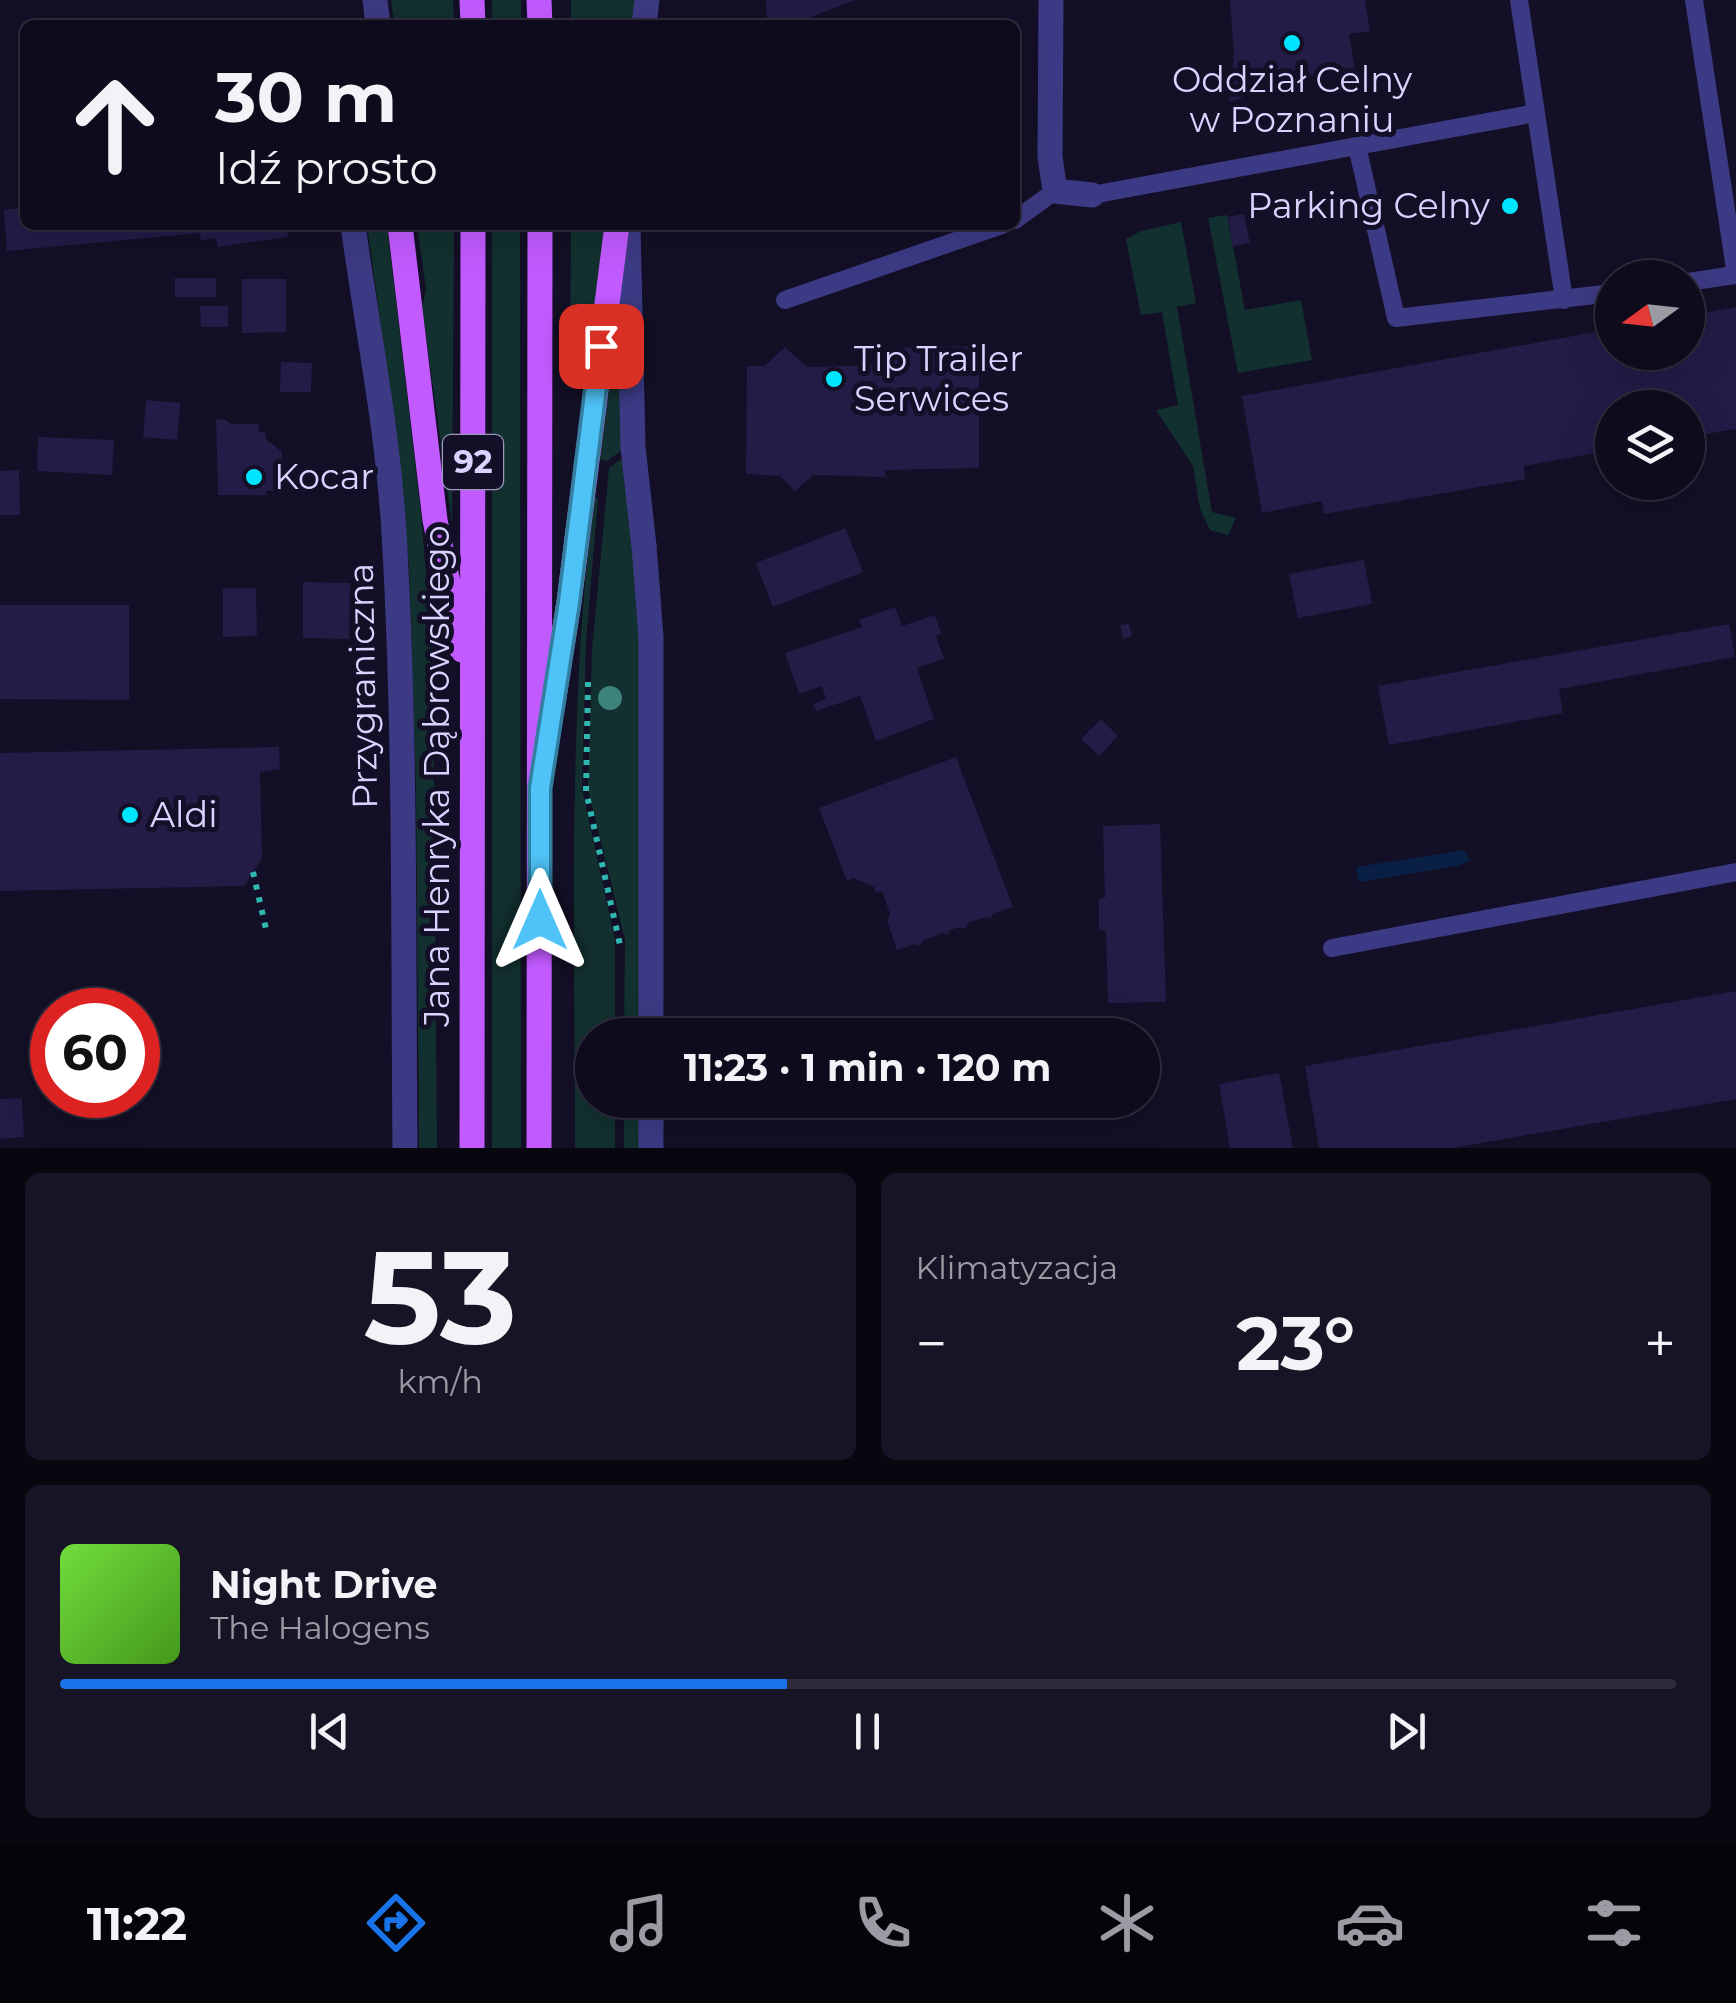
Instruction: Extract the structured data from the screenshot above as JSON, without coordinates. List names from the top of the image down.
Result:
{
  "streets": {
    "main road": ["92", "Jana Henryka Dąbrowskiego"],
    "street": ["Przygraniczna"]
  },
  "places": [
    "Oddział Celny w Poznaniu",
    "Parking Celny",
    "Tip Trailer Serwices",
    "Kocar",
    "Aldi"
  ],
  "north": "left",
  "page": {
    "turn": ["30 m", "Idź prosto"],
    "limit": "60",
    "trip": "11:23 · 1 min · 120 m",
    "tile": [
      ["53", "km/h"],
      "Klimatyzacja"
    ],
    "heat": ["−", "23°", "+"],
    "song": ["Night Drive", "The Halogens"],
    "tabs": "11:22"
  }
}
